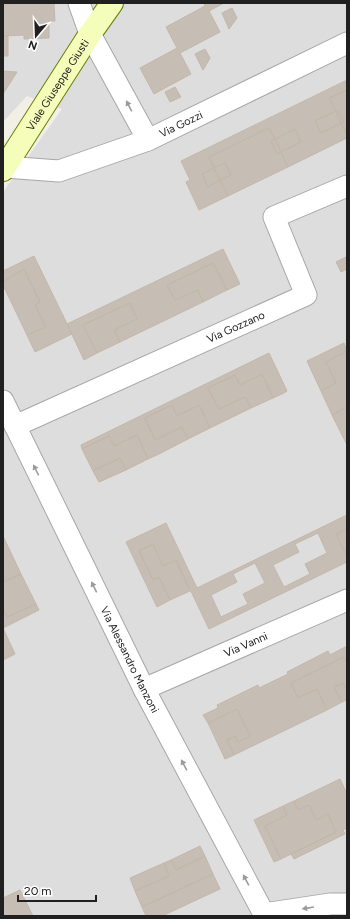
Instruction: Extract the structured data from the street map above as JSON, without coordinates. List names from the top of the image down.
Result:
{
  "streets": {
    "street": [
      "Viale Giuseppe Giusti",
      "Via Gozzi",
      "Via Gozzano",
      "Via Vanni",
      "Via Alessandro Manzoni"
    ]
  },
  "crossings": [
    ["Viale Giuseppe Giusti", "Via Gozzi"],
    ["Via Gozzano", "Via Alessandro Manzoni"],
    ["Via Vanni", "Via Alessandro Manzoni"]
  ],
  "one_way": ["Via Alessandro Manzoni"],
  "scale_bar": "20 m",
  "north": "bottom"
}
